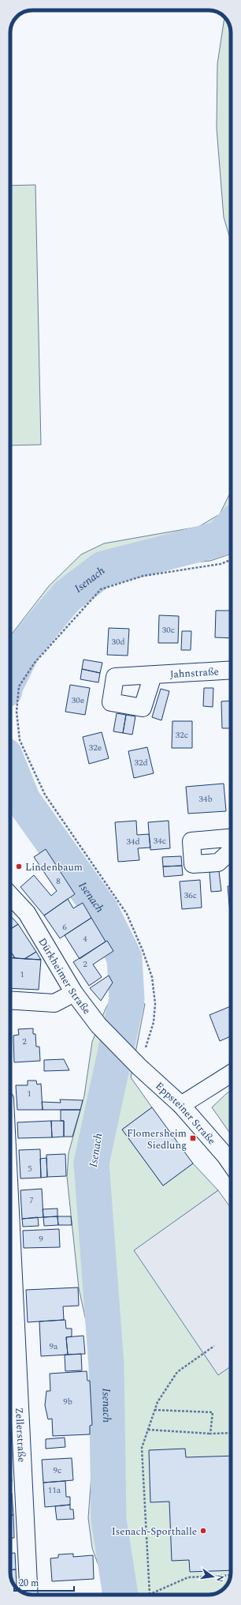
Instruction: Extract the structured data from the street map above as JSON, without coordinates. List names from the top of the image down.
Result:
{
  "streets": {
    "street": [
      "Jahnstraße",
      "Dürkheimer Straße",
      "Eppsteiner Straße",
      "Zellerstraße"
    ]
  },
  "crossings": [
    ["Dürkheimer Straße", "Eppsteiner Straße"]
  ],
  "water": ["Isenach"],
  "places": {
    "other": ["Lindenbaum", "Isenach-Sporthalle"],
    "transit": ["Flomersheim Siedlung"]
  },
  "house_numbers": [
    "30c",
    "30d",
    "30e",
    "32c",
    "32e",
    "32d",
    "34b",
    "34c",
    "34d",
    "8",
    "36c",
    "6",
    "4",
    "2",
    "1",
    "2",
    "1",
    "5",
    "7",
    "9",
    "9a",
    "9b",
    "9c",
    "11a"
  ],
  "scale_bar": "20 m",
  "north": "right"
}
